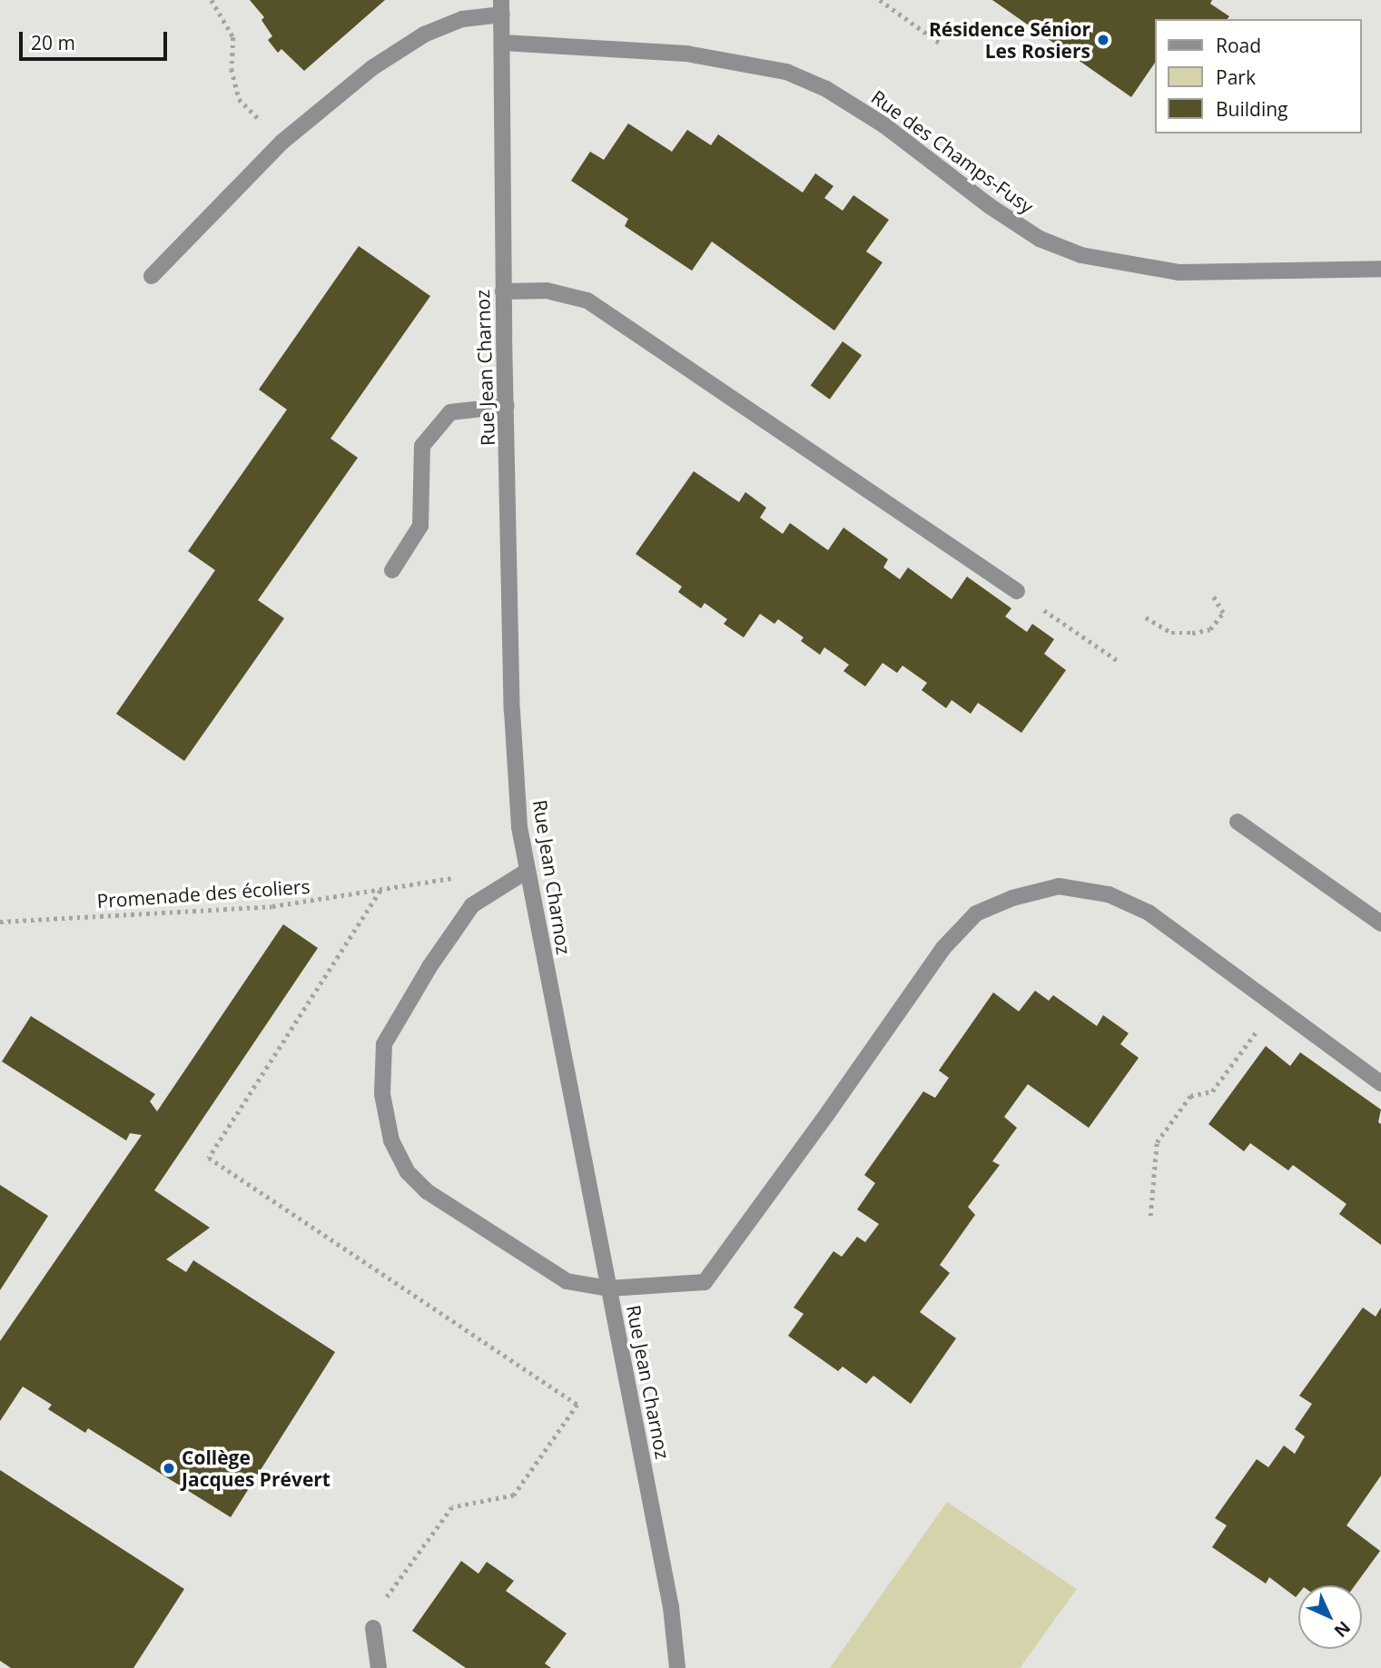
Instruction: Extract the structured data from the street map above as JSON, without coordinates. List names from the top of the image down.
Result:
{
  "streets": {
    "street": ["Rue des Champs-Fusy", "Rue Jean Charnoz"],
    "path": ["Promenade des écoliers"]
  },
  "crossings": [
    ["Rue des Champs-Fusy", "Rue Jean Charnoz"]
  ],
  "places": ["Résidence Sénior Les Rosiers", "Collège Jacques Prévert"],
  "legend": ["Road", "Park", "Building"],
  "scale_bar": "20 m",
  "north": "bottom right"
}
